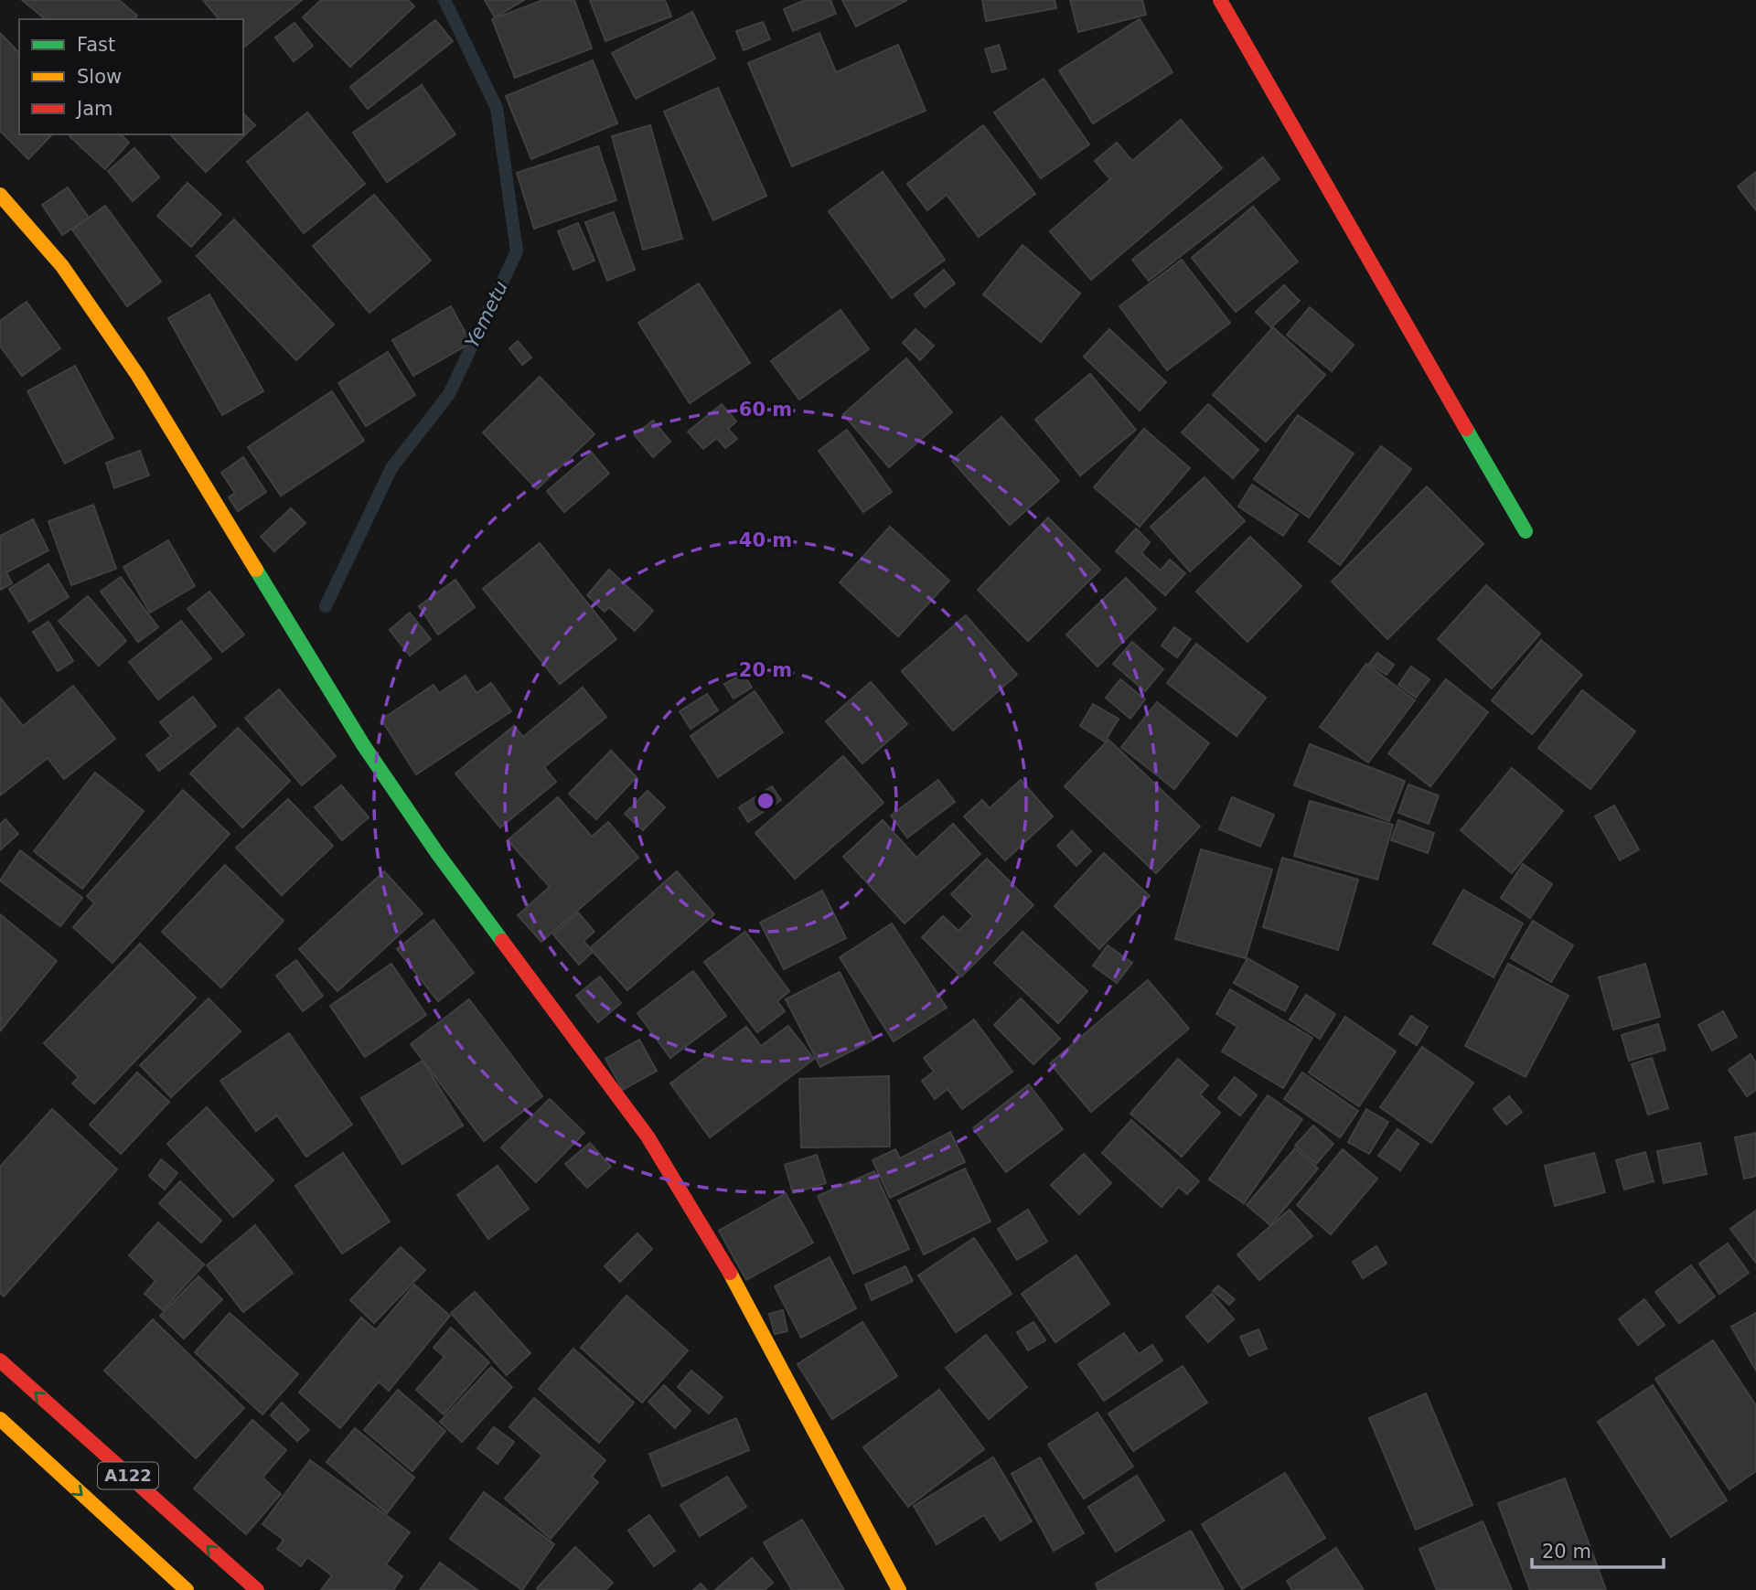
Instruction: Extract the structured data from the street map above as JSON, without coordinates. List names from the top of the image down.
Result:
{
  "streets": {
    "main road": ["A122"]
  },
  "water": ["Yemetu"],
  "legend": ["Fast", "Slow", "Jam"],
  "scale_bar": "20 m",
  "rings": ["60 m", "40 m", "20 m"]
}
